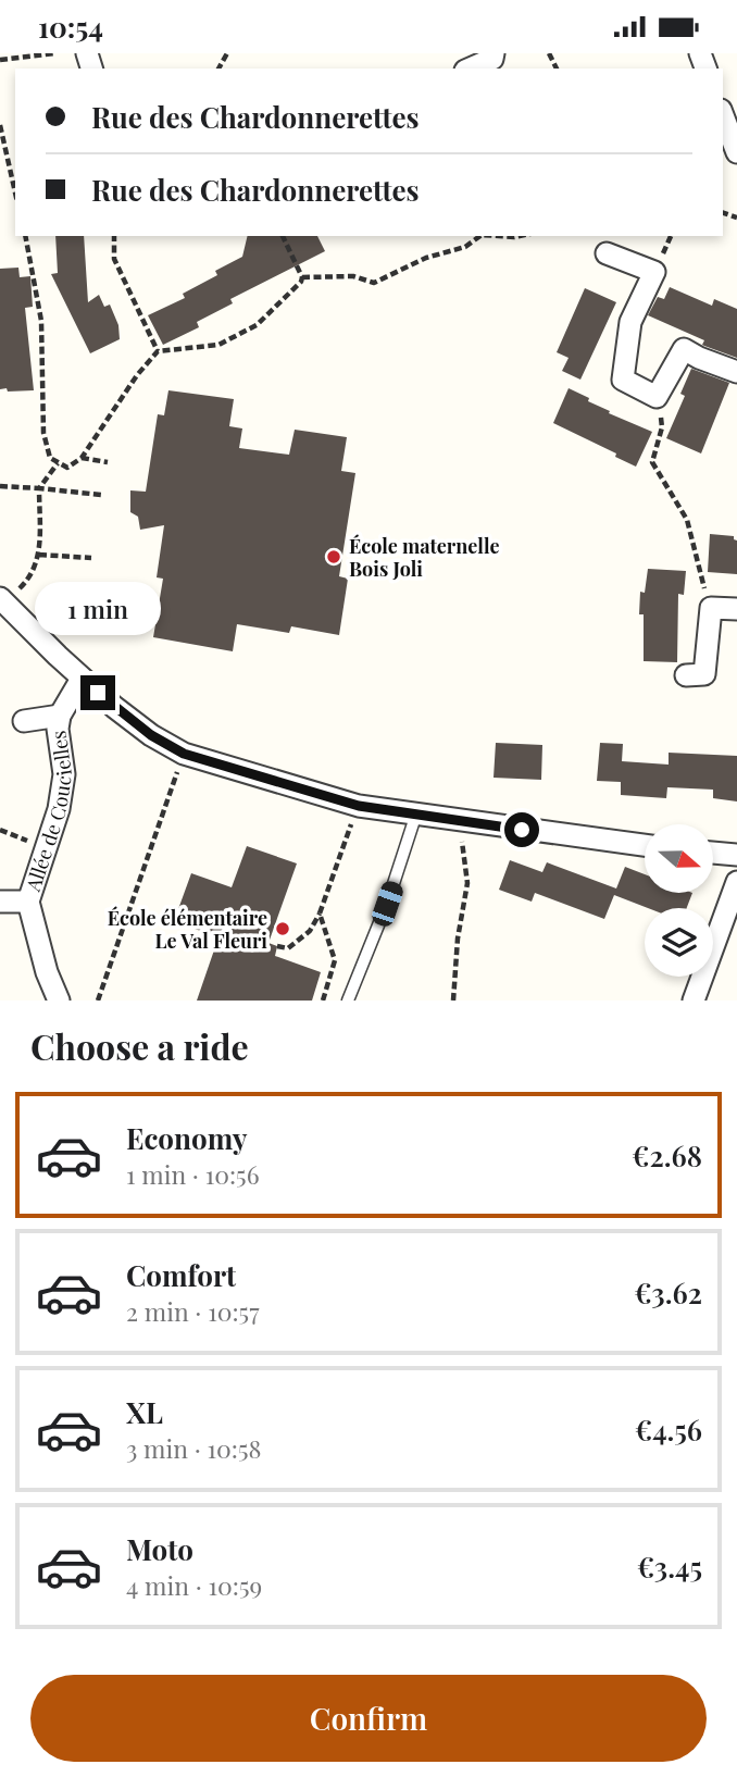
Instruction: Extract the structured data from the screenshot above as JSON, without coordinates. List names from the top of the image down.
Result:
{
  "streets": {
    "street": ["Allée de Coucielles"]
  },
  "places": ["École maternelle Bois Joli", "École élémentaire Le Val Fleuri"],
  "north": "right",
  "page": {
    "status": "10:54",
    "banner": ["Rue des Chardonnerettes", "Rue des Chardonnerettes"],
    "bubble": "1 min",
    "heading": "Choose a ride",
    "list": [
      {
        "name": "Economy",
        "note": "1 min · 10:56",
        "value": "€2.68"
      },
      {
        "name": "Comfort",
        "note": "2 min · 10:57",
        "value": "€3.62"
      },
      {
        "name": "XL",
        "note": "3 min · 10:58",
        "value": "€4.56"
      },
      {
        "name": "Moto",
        "note": "4 min · 10:59",
        "value": "€3.45"
      }
    ],
    "buttons": "Confirm"
  }
}
